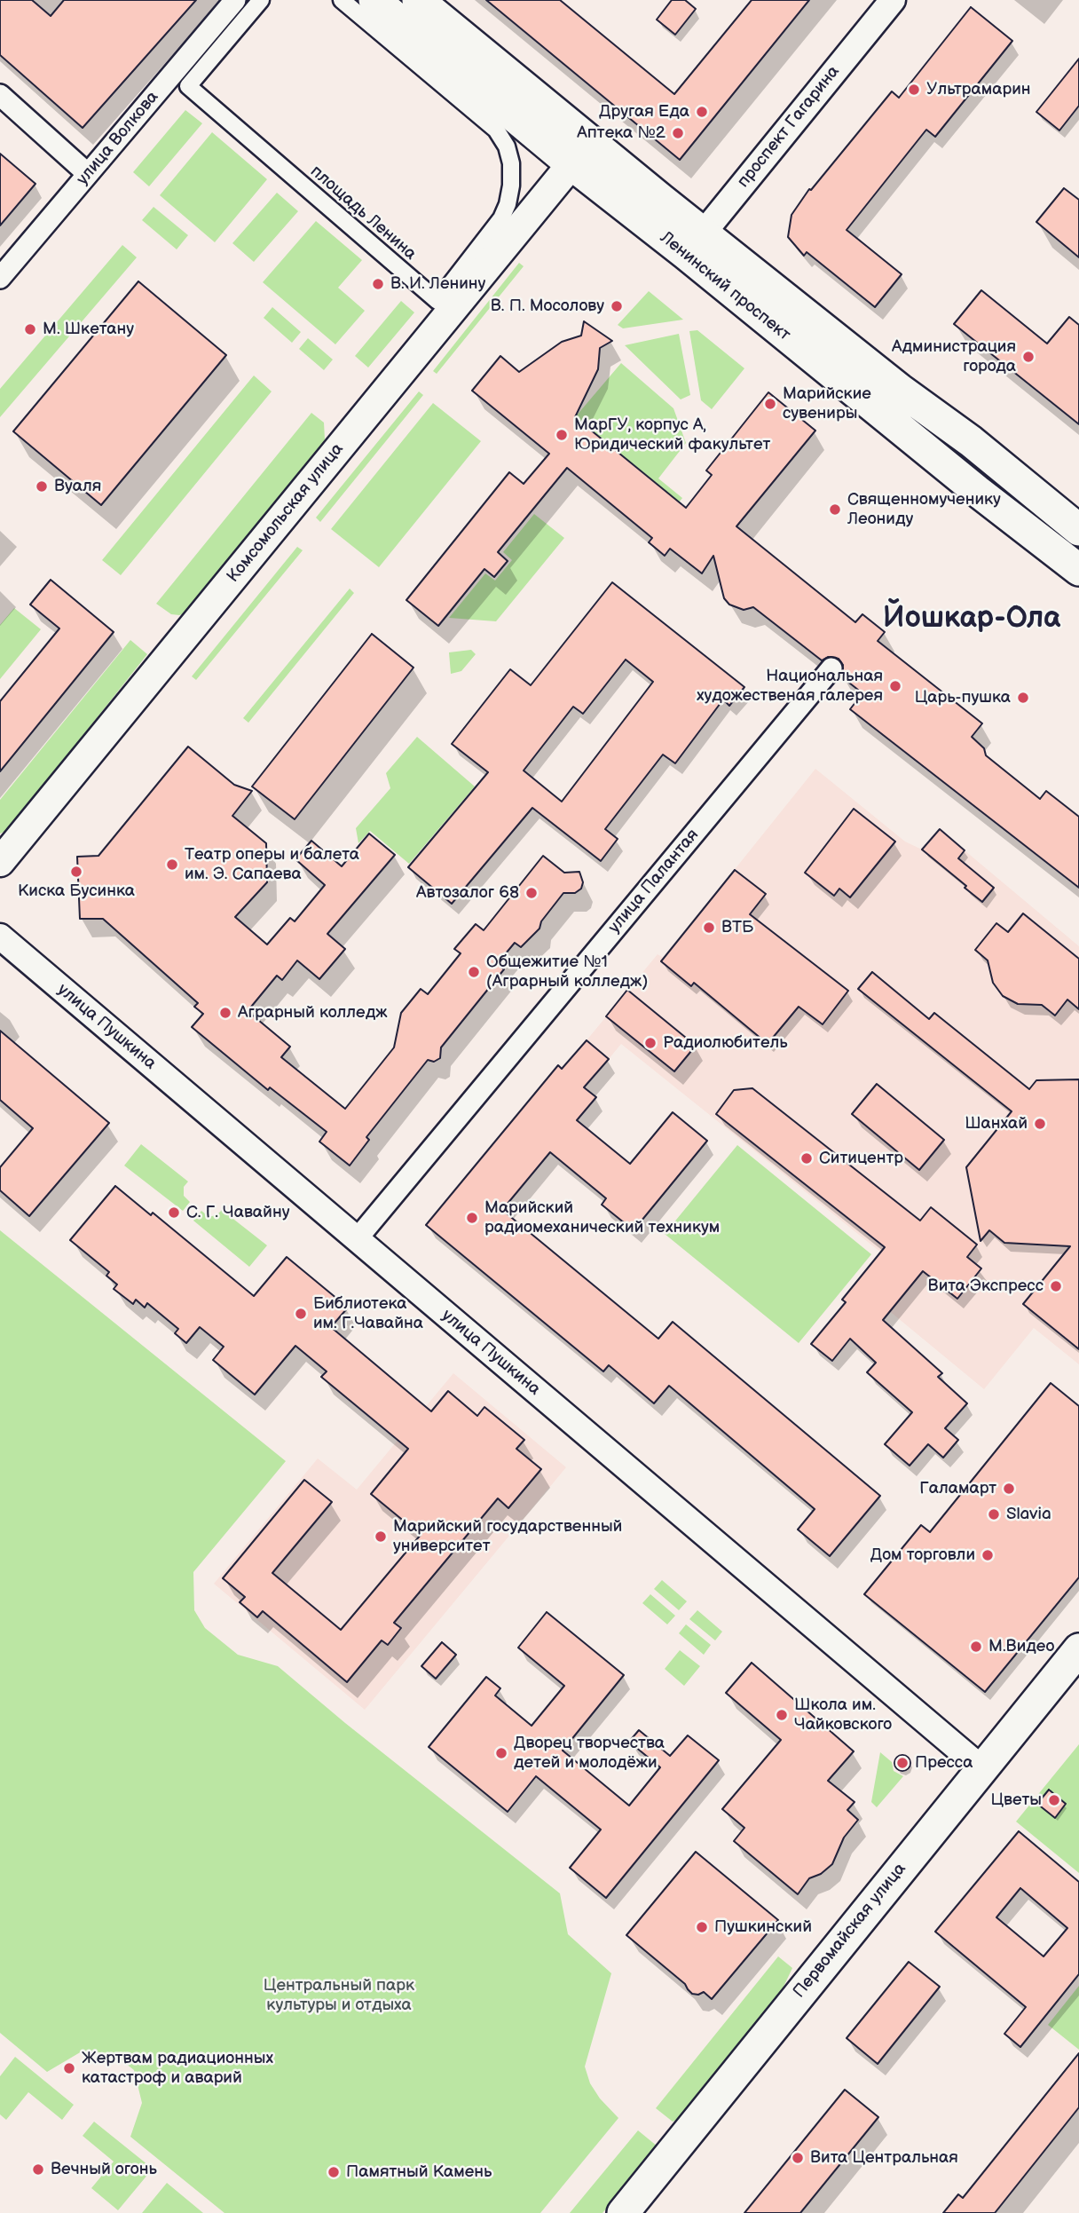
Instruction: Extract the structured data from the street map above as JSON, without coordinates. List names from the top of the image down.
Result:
{
  "streets": {
    "main road": ["Ленинский проспект", "Комсомольская улица", "Первомайская улица"],
    "street": [
      "проспект Гагарина",
      "улица Волкова",
      "площадь Ленина",
      "улица Палантая",
      "улица Пушкина"
    ]
  },
  "crossings": [
    ["проспект Гагарина", "Ленинский проспект"],
    ["Ленинский проспект", "Комсомольская улица"],
    ["улица Палантая", "улица Пушкина"],
    ["улица Пушкина", "Первомайская улица"]
  ],
  "districts": ["Йошкар-Ола"],
  "parks": ["Центральный парк культуры и отдыха"],
  "places": [
    "Ультрамарин",
    "Другая Еда",
    "Аптека №2",
    "В. И. Ленину",
    "В. П. Мосолову",
    "М. Шкетану",
    "Администрация города",
    "Марийские сувениры",
    "МарГУ, корпус А, Юридический факультет",
    "Вуаля",
    "Священномученику Леониду",
    "Национальная художественая галерея",
    "Царь-пушка",
    "Театр оперы и балета им. Э. Сапаева",
    "Киска Бусинка",
    "Автозалог 68",
    "ВТБ",
    "Общежитие №1 (Аграрный колледж)",
    "Аграрный колледж",
    "Радиолюбитель",
    "Шанхай",
    "Ситицентр",
    "С. Г. Чавайну",
    "Марийский радиомеханический техникум",
    "Вита Экспресс",
    "Библиотека им. Г.Чавайна",
    "Галамарт",
    "Slavia",
    "Марийский государственный университет",
    "Дом торговли",
    "М.Видео",
    "Школа им. Чайковского",
    "Дворец творчества детей и молодёжи",
    "Пресса",
    "Цветы",
    "Пушкинский",
    "Жертвам радиационных катастроф и аварий",
    "Вита Центральная",
    "Вечный огонь",
    "Памятный Камень"
  ]
}
